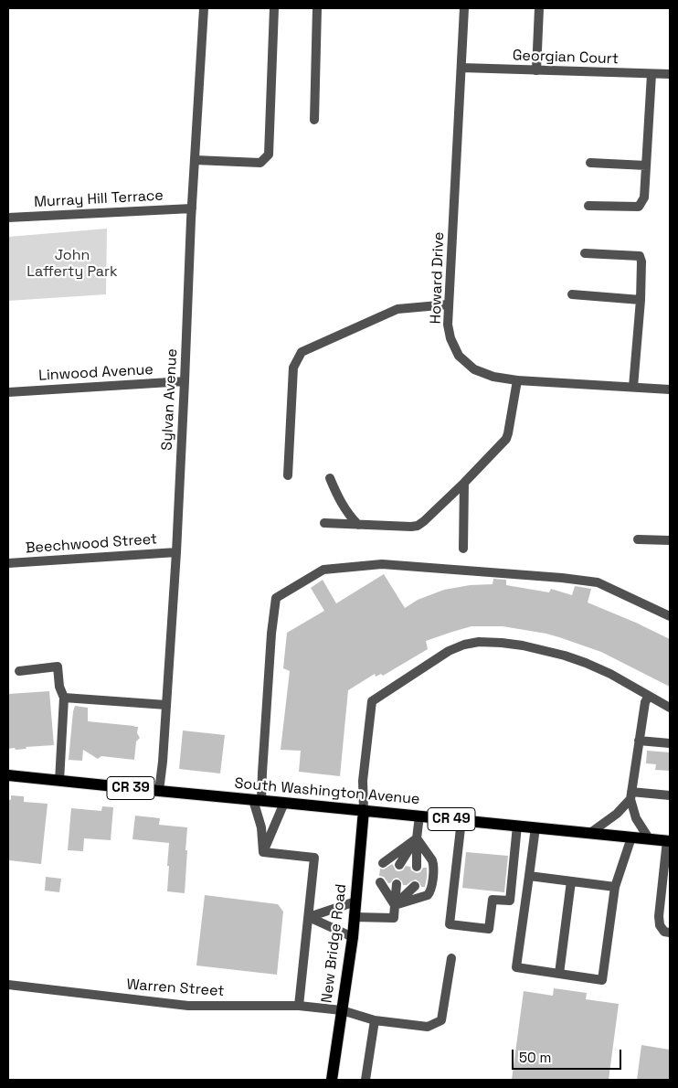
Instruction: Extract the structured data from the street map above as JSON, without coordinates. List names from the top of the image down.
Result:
{
  "streets": {
    "main road": [
      "CR 39",
      "South Washington Avenue",
      "CR 49",
      "New Bridge Road"
    ],
    "street": [
      "Georgian Court",
      "Murray Hill Terrace",
      "Howard Drive",
      "Linwood Avenue",
      "Sylvan Avenue",
      "Beechwood Street",
      "Warren Street"
    ]
  },
  "crossings": [
    ["Georgian Court", "Howard Drive"],
    ["Murray Hill Terrace", "Sylvan Avenue"],
    ["Linwood Avenue", "Sylvan Avenue"],
    ["Sylvan Avenue", "Beechwood Street"],
    ["Sylvan Avenue", "South Washington Avenue"],
    ["South Washington Avenue", "New Bridge Road"],
    ["New Bridge Road", "Warren Street"]
  ],
  "parks": ["John Lafferty Park"],
  "scale_bar": "50 m"
}
